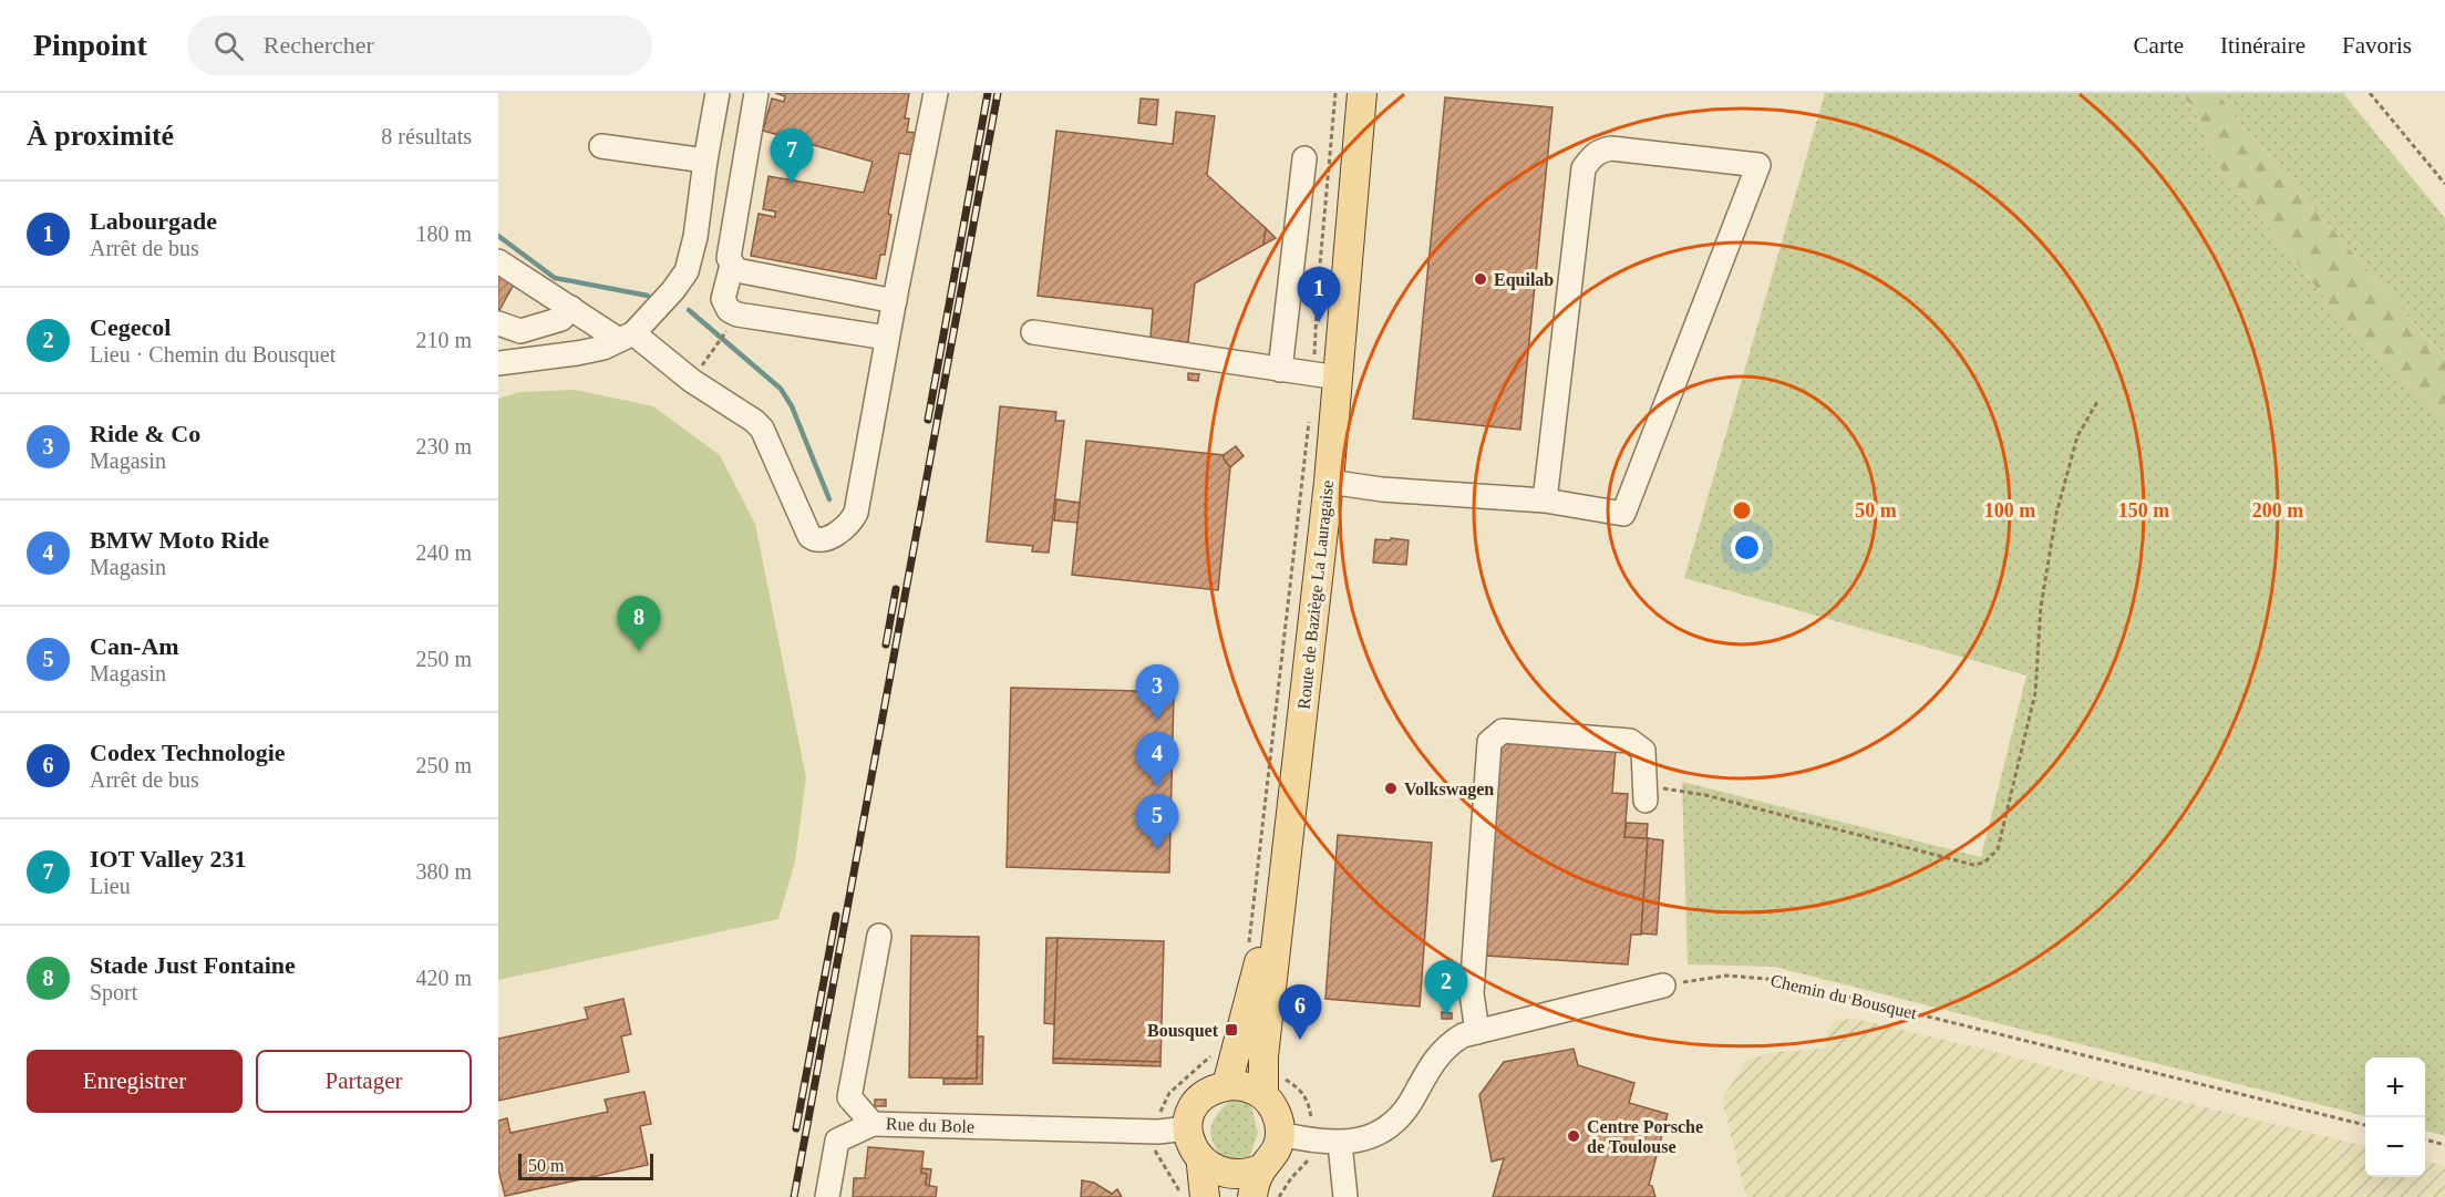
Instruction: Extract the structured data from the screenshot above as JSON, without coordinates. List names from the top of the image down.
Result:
{
  "streets": {
    "main road": ["Route de Baziège La Lauragaise"],
    "street": ["Rue du Bole"],
    "path": ["Chemin du Bousquet"]
  },
  "crossings": [
    ["Route de Baziège La Lauragaise", "Rue du Bole"]
  ],
  "places": {
    "other": ["Equilab", "Volkswagen", "Centre Porsche de Toulouse"],
    "transit": ["Bousquet"]
  },
  "scale_bar": "50 m",
  "page": {
    "header": "Pinpoint",
    "search": "Rechercher",
    "nav": ["Carte", "Itinéraire", "Favoris"],
    "heading": ["À proximité", "8 résultats"],
    "pins": [
      "7",
      "1",
      "8",
      "3",
      "4",
      "5",
      "2",
      "6"
    ],
    "list": [
      {
        "mark": "1",
        "name": "Labourgade",
        "note": "Arrêt de bus",
        "value": "180 m"
      },
      {
        "mark": "2",
        "name": "Cegecol",
        "note": "Lieu · Chemin du Bousquet",
        "value": "210 m"
      },
      {
        "mark": "3",
        "name": "Ride & Co",
        "note": "Magasin",
        "value": "230 m"
      },
      {
        "mark": "4",
        "name": "BMW Moto Ride",
        "note": "Magasin",
        "value": "240 m"
      },
      {
        "mark": "5",
        "name": "Can-Am",
        "note": "Magasin",
        "value": "250 m"
      },
      {
        "mark": "6",
        "name": "Codex Technologie",
        "note": "Arrêt de bus",
        "value": "250 m"
      },
      {
        "mark": "7",
        "name": "IOT Valley 231",
        "note": "Lieu",
        "value": "380 m"
      },
      {
        "mark": "8",
        "name": "Stade Just Fontaine",
        "note": "Sport",
        "value": "420 m"
      }
    ],
    "buttons": ["Enregistrer", "Partager"],
    "map_buttons": ["+", "−"],
    "scale": "50 m"
  },
  "rings": [
    "50 m",
    "100 m",
    "150 m",
    "200 m"
  ]
}
